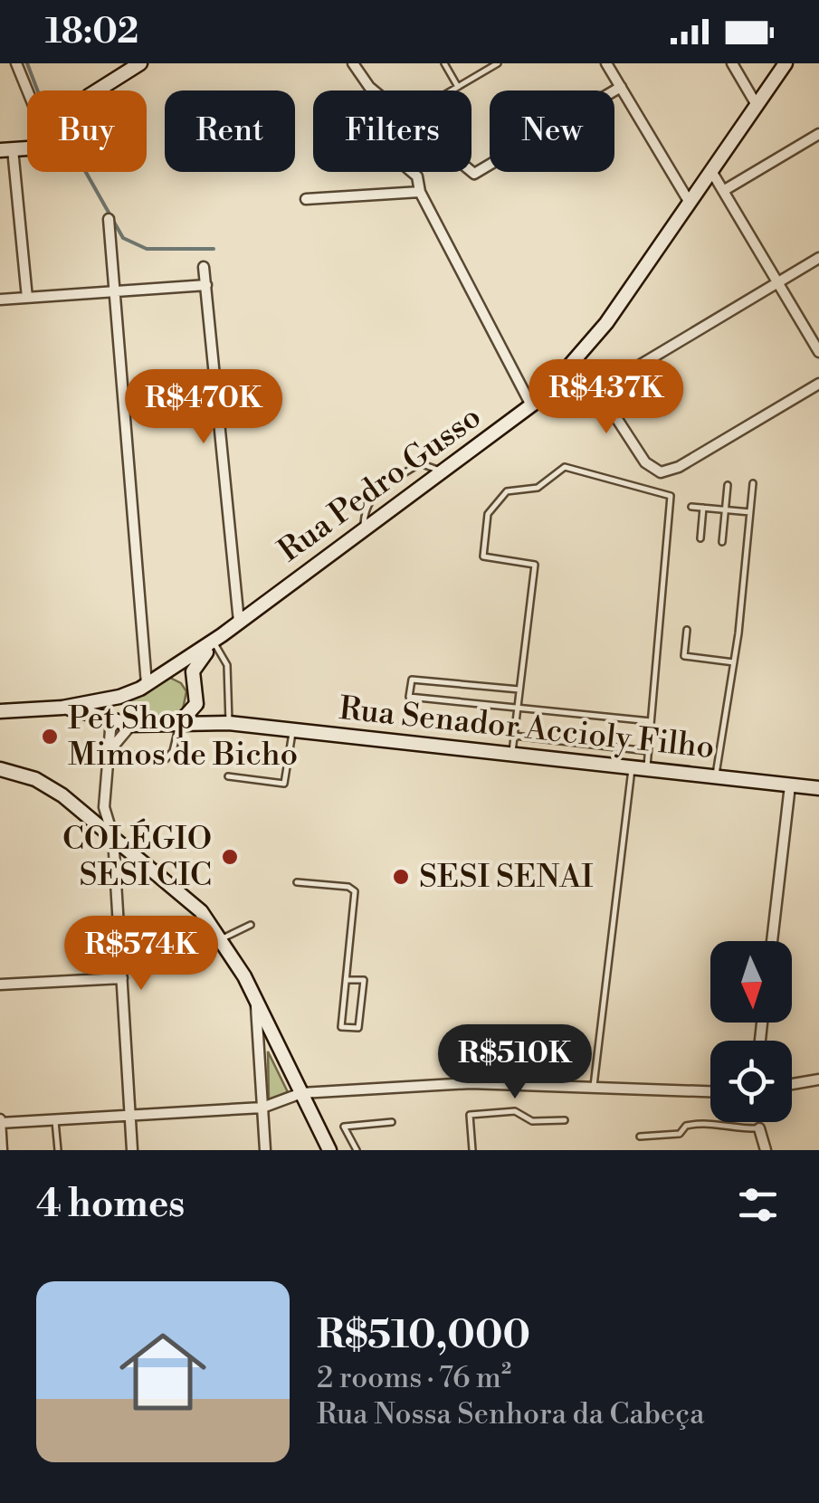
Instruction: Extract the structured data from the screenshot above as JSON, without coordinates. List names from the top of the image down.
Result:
{
  "streets": {
    "main road": ["Rua Pedro Gusso", "Rua Senador Accioly Filho"]
  },
  "crossings": [
    ["Rua Pedro Gusso", "Rua Senador Accioly Filho"]
  ],
  "places": ["Pet Shop Mimos de Bicho", "COLÉGIO SESI CIC", "SESI SENAI"],
  "north": "bottom",
  "page": {
    "status": "18:02",
    "chip": [
      "Buy",
      "Rent",
      "Filters",
      "New"
    ],
    "price": [
      "R$437K",
      "R$470K",
      "R$574K",
      "R$510K"
    ],
    "heading": "4 homes",
    "list": [
      {
        "name": "R$510,000",
        "note": "2 rooms · 76 m² · Rua Nossa Senhora da Cabeça"
      }
    ]
  }
}
